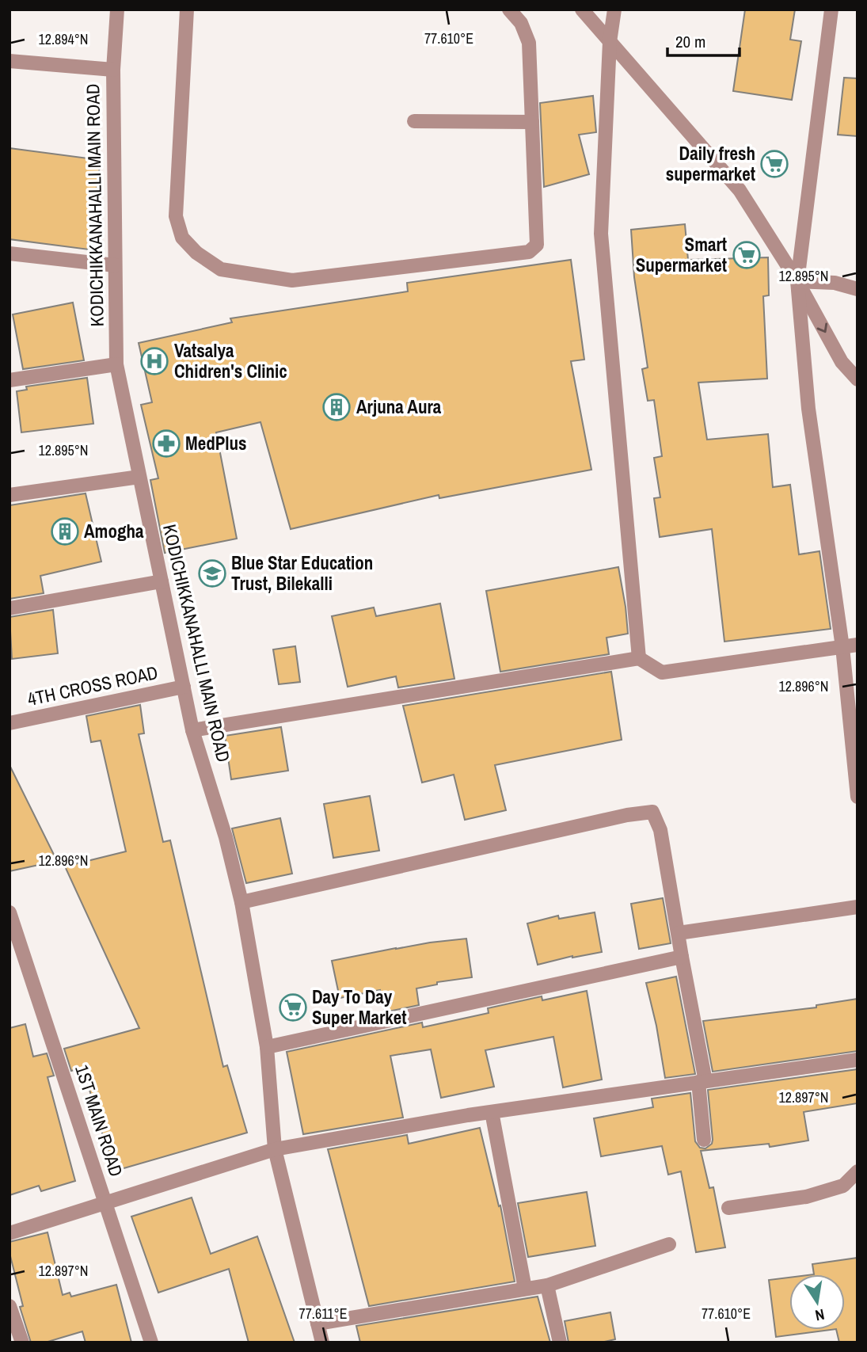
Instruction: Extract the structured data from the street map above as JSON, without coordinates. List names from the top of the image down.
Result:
{
  "streets": {
    "street": ["KODICHIKKANAHALLI MAIN ROAD", "4TH CROSS ROAD", "1ST MAIN ROAD"]
  },
  "crossings": [
    ["KODICHIKKANAHALLI MAIN ROAD", "4TH CROSS ROAD"]
  ],
  "places": {
    "supermarket": ["Daily fresh supermarket", "Smart Supermarket", "Day To Day Super Market"],
    "hospital": ["Vatsalya Chidren's Clinic"],
    "building": ["Arjuna Aura", "Amogha"],
    "pharmacy": ["MedPlus"],
    "school or university": ["Blue Star Education Trust, Bilekalli"]
  },
  "scale_bar": "20 m",
  "north": "bottom",
  "coordinates": [
    "77.610°E",
    "12.894°N",
    "12.895°N",
    "12.896°N",
    "12.897°N",
    "77.611°E"
  ]
}
